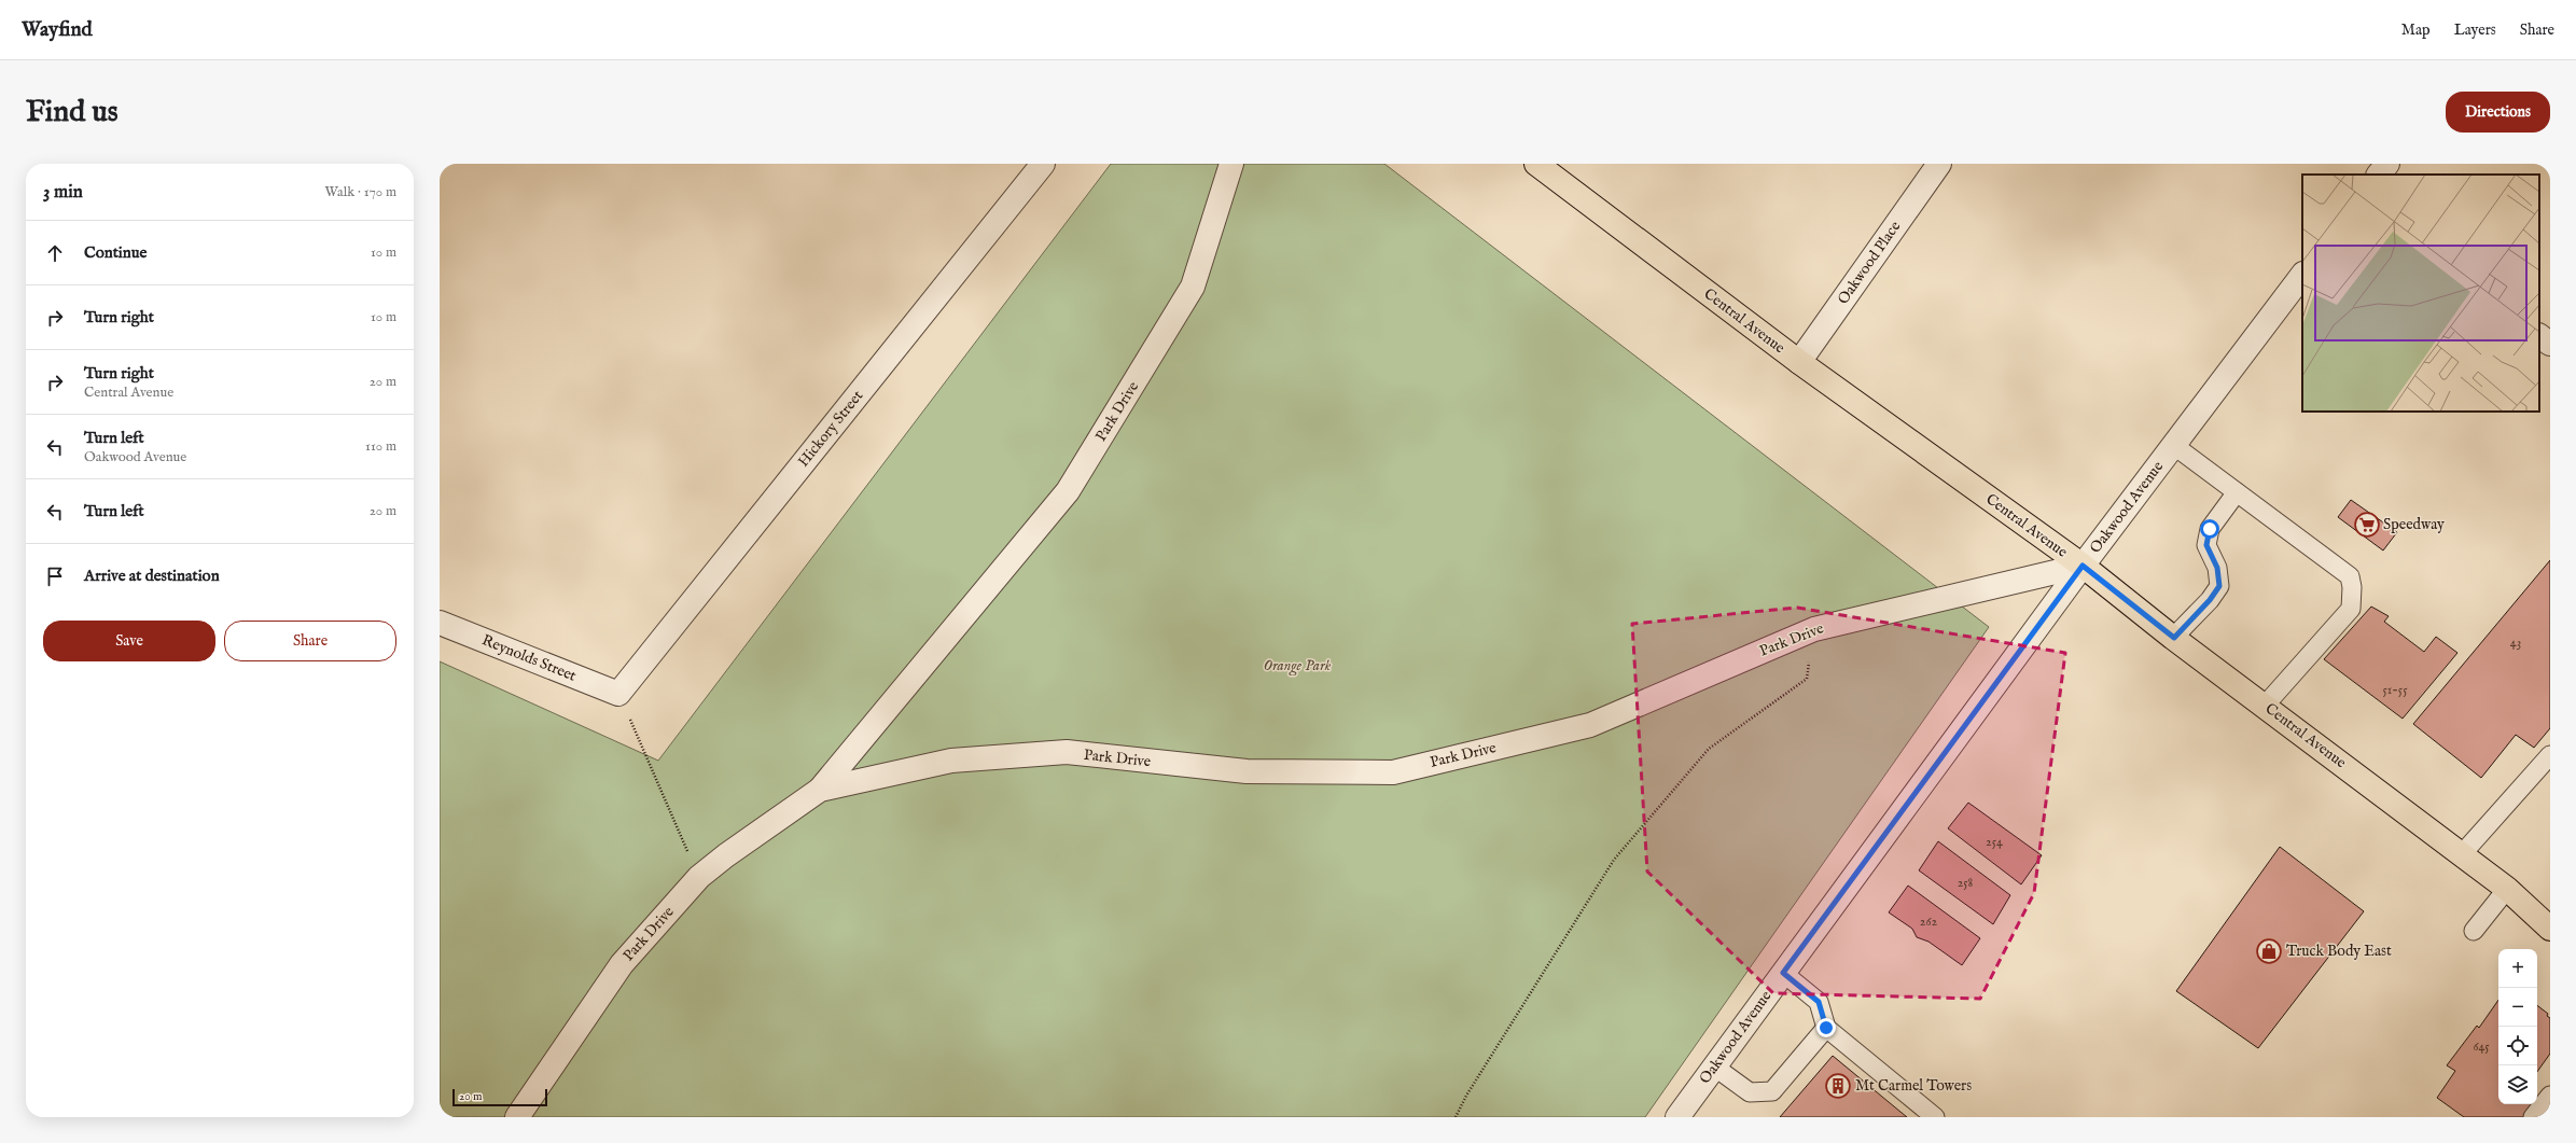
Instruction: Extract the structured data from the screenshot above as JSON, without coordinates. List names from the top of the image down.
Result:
{
  "streets": {
    "main road": ["Central Avenue"],
    "street": [
      "Oakwood Place",
      "Park Drive",
      "Hickory Street",
      "Oakwood Avenue",
      "Reynolds Street"
    ]
  },
  "crossings": [
    ["Oakwood Place", "Central Avenue"],
    ["Central Avenue", "Park Drive"],
    ["Central Avenue", "Oakwood Avenue"],
    ["Park Drive", "Oakwood Avenue"],
    ["Hickory Street", "Reynolds Street"]
  ],
  "parks": ["Orange Park"],
  "places": {
    "supermarket": ["Speedway"],
    "shop": ["Truck Body East"],
    "building": ["Mt Carmel Towers"]
  },
  "house_numbers": [
    "43",
    "51-55",
    "254",
    "258",
    "262",
    "645"
  ],
  "scale_bar": "20 m",
  "page": {
    "header": "Wayfind",
    "nav": ["Map", "Layers", "Share"],
    "buttons": [
      "Directions",
      ["Save", "Share"]
    ],
    "title": "Find us",
    "heading": ["3 min", "Walk · 170 m"],
    "list": [
      ["Continue", "10 m"],
      ["Turn right", "10 m"],
      ["Turn right", "Central Avenue", "20 m"],
      ["Turn left", "Oakwood Avenue", "110 m"],
      ["Turn left", "20 m"],
      "Arrive at destination"
    ],
    "map_buttons": ["+", "−"],
    "scale": "20 m"
  }
}
